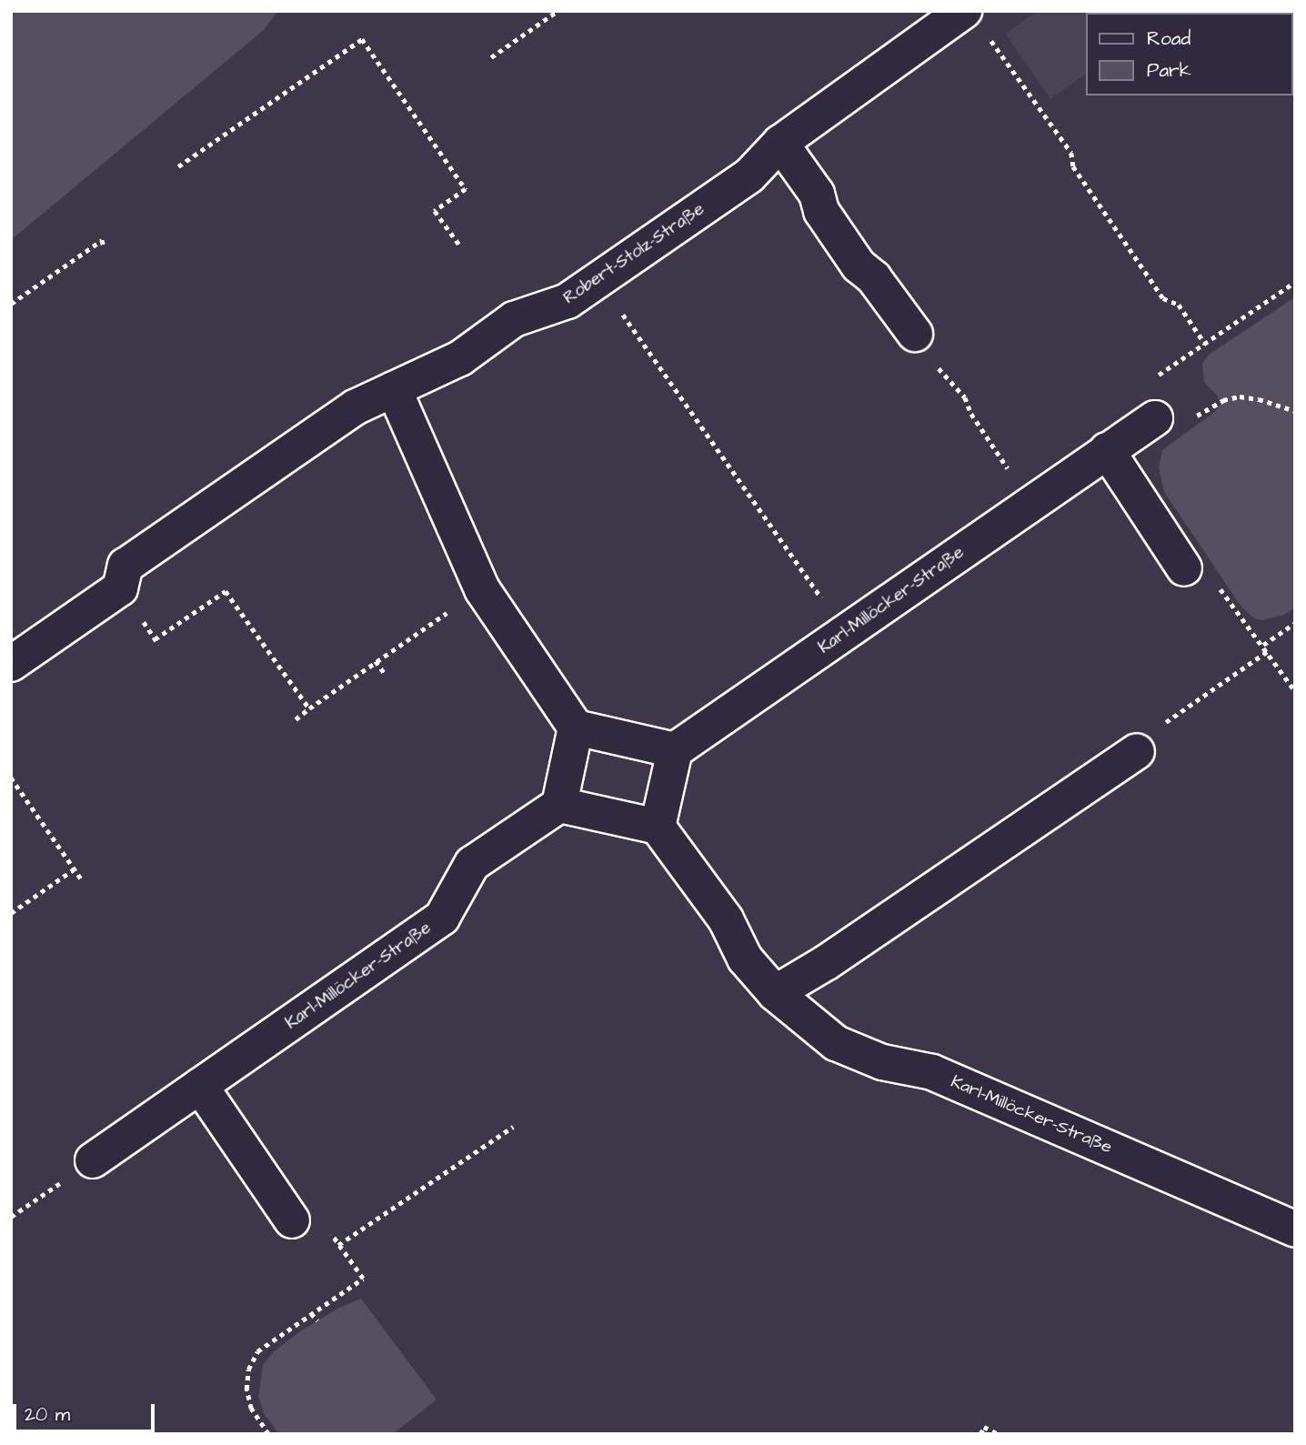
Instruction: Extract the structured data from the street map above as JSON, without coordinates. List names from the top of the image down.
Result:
{
  "streets": {
    "street": ["Robert-Stolz-Straße", "Karl-Millöcker-Straße"]
  },
  "legend": ["Road", "Park"],
  "scale_bar": "20 m"
}
